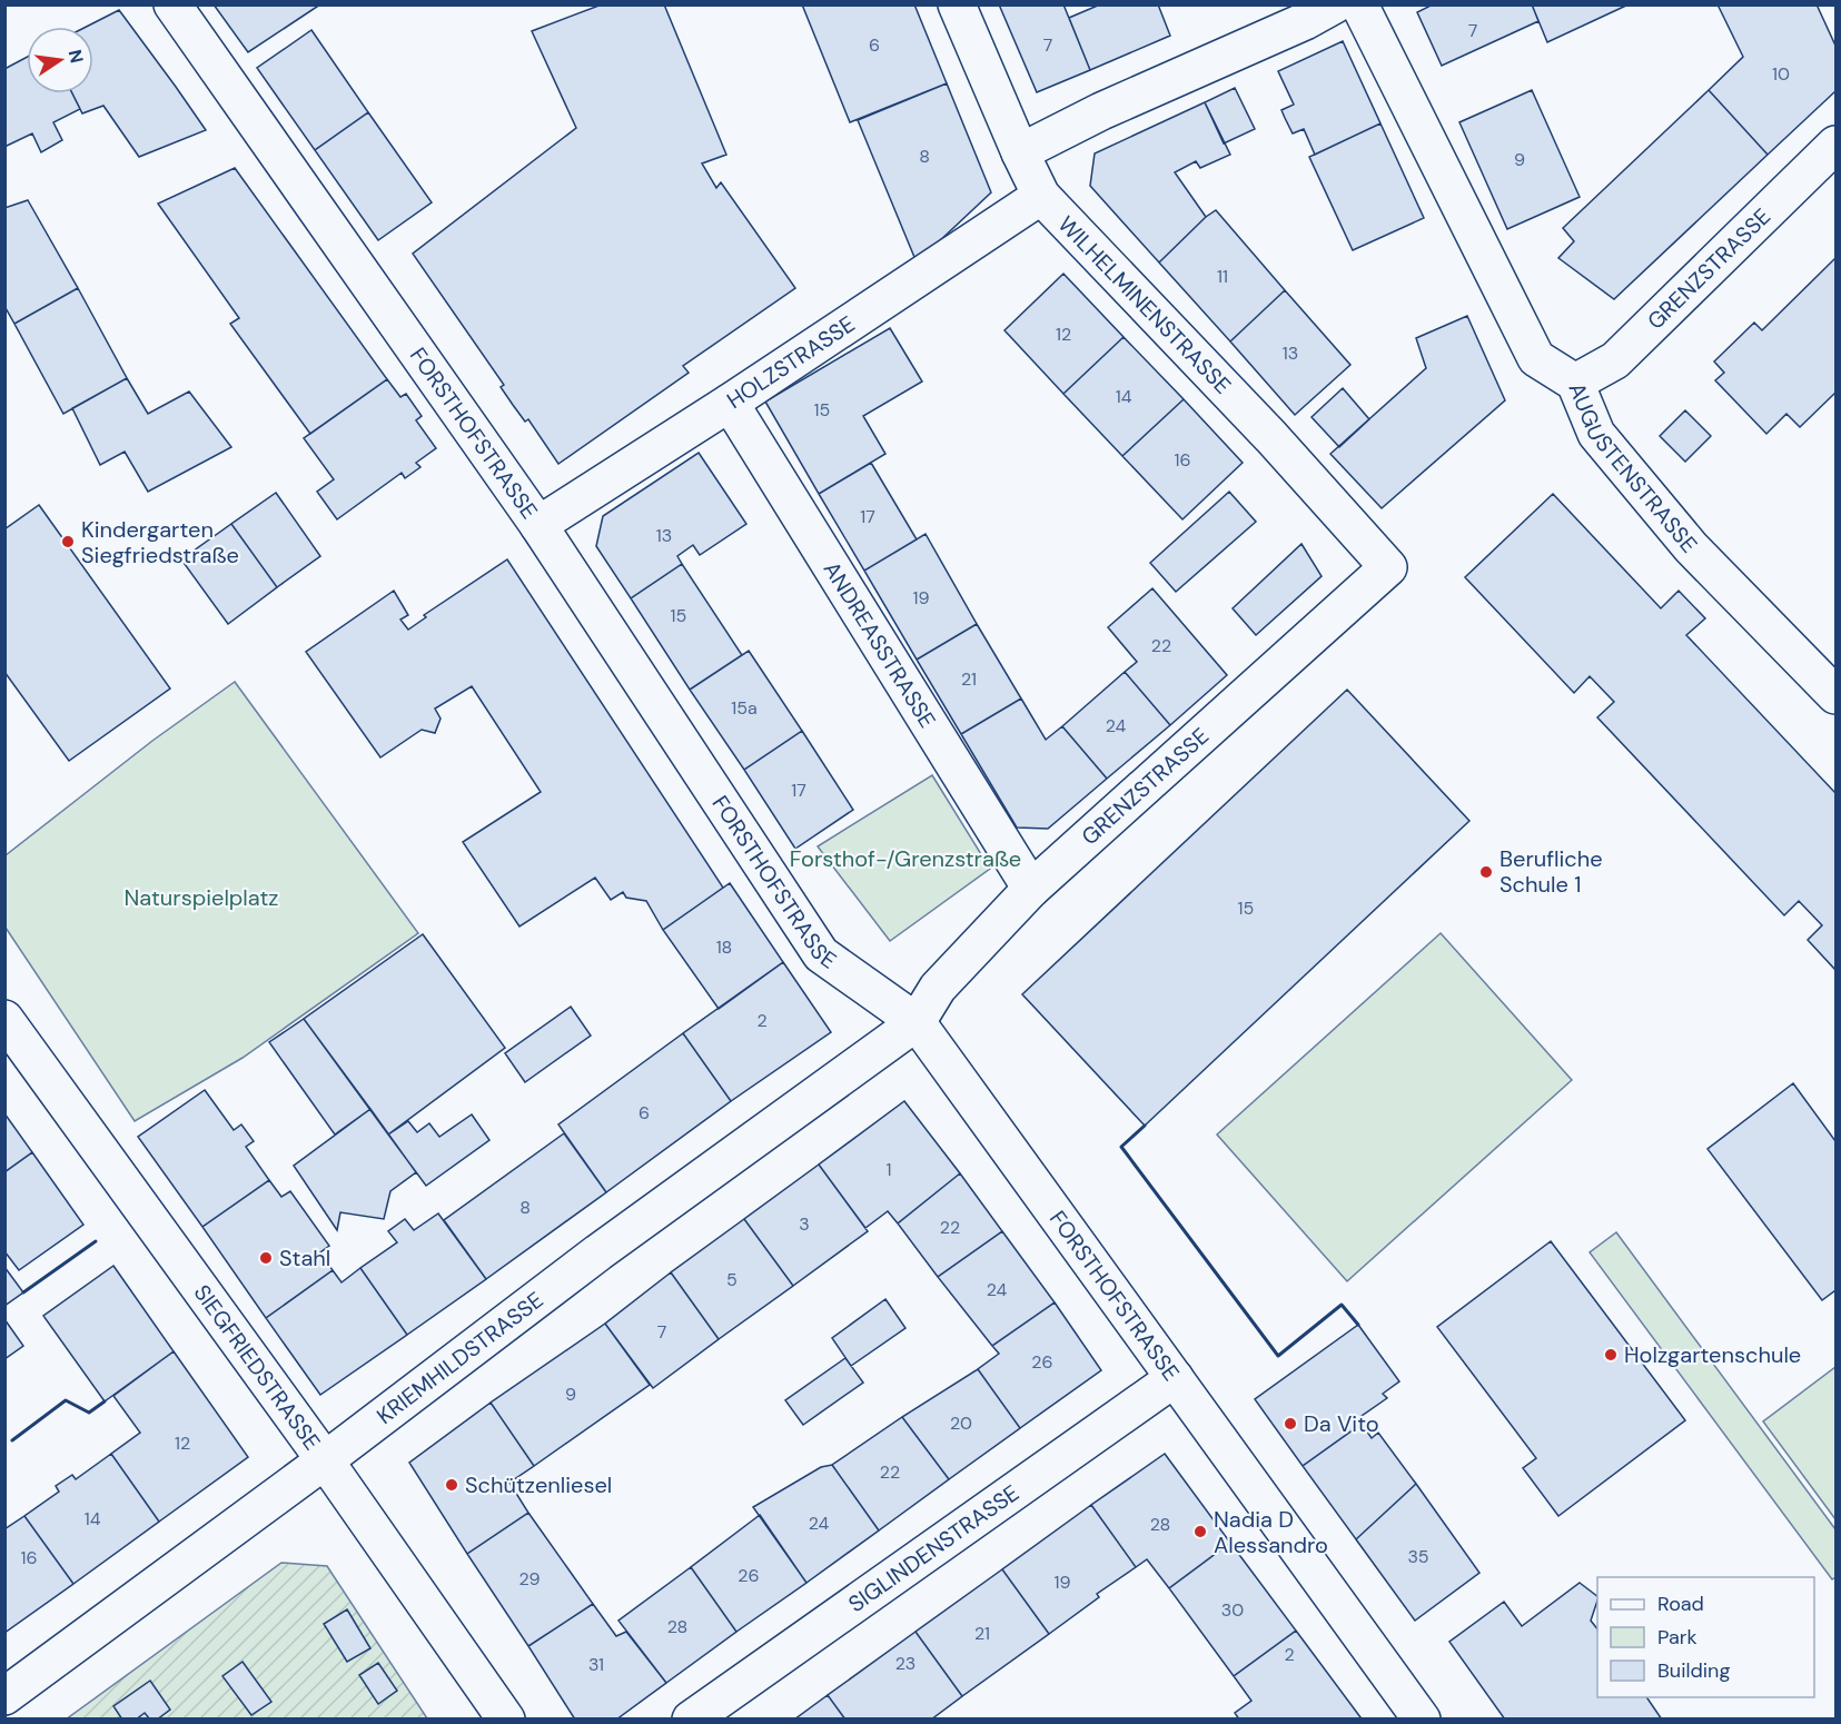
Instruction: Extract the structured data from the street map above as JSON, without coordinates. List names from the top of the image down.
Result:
{
  "streets": {
    "street": [
      "GRENZSTRASSE",
      "WILHELMINENSTRASSE",
      "HOLZSTRASSE",
      "FORSTHOFSTRASSE",
      "AUGUSTENSTRASSE",
      "ANDREASSTRASSE",
      "KRIEMHILDSTRASSE",
      "SIEGFRIEDSTRASSE",
      "SIGLINDENSTRASSE"
    ]
  },
  "crossings": [
    ["GRENZSTRASSE", "WILHELMINENSTRASSE"],
    ["GRENZSTRASSE", "FORSTHOFSTRASSE"],
    ["GRENZSTRASSE", "AUGUSTENSTRASSE"],
    ["GRENZSTRASSE", "ANDREASSTRASSE"],
    ["GRENZSTRASSE", "KRIEMHILDSTRASSE"],
    ["WILHELMINENSTRASSE", "HOLZSTRASSE"],
    ["HOLZSTRASSE", "FORSTHOFSTRASSE"],
    ["HOLZSTRASSE", "ANDREASSTRASSE"],
    ["FORSTHOFSTRASSE", "KRIEMHILDSTRASSE"],
    ["FORSTHOFSTRASSE", "SIGLINDENSTRASSE"],
    ["KRIEMHILDSTRASSE", "SIEGFRIEDSTRASSE"]
  ],
  "parks": ["Forsthof-/Grenzstraße", "Naturspielplatz"],
  "places": [
    "Kindergarten Siegfriedstraße",
    "Berufliche Schule 1",
    "Stahl",
    "Holzgartenschule",
    "Da Vito",
    "Schützenliesel",
    "Nadia D Alessandro"
  ],
  "house_numbers": [
    "7",
    "6",
    "7",
    "10",
    "8",
    "9",
    "11",
    "12",
    "13",
    "14",
    "15",
    "16",
    "17",
    "13",
    "19",
    "15",
    "22",
    "21",
    "15a",
    "24",
    "17",
    "15",
    "18",
    "2",
    "6",
    "1",
    "8",
    "3",
    "22",
    "5",
    "24",
    "7",
    "26",
    "9",
    "20",
    "12",
    "22",
    "14",
    "24",
    "28",
    "35",
    "16",
    "26",
    "29",
    "19",
    "30",
    "28",
    "21",
    "2",
    "23",
    "31"
  ],
  "legend": ["Road", "Park", "Building"],
  "north": "right"
}
